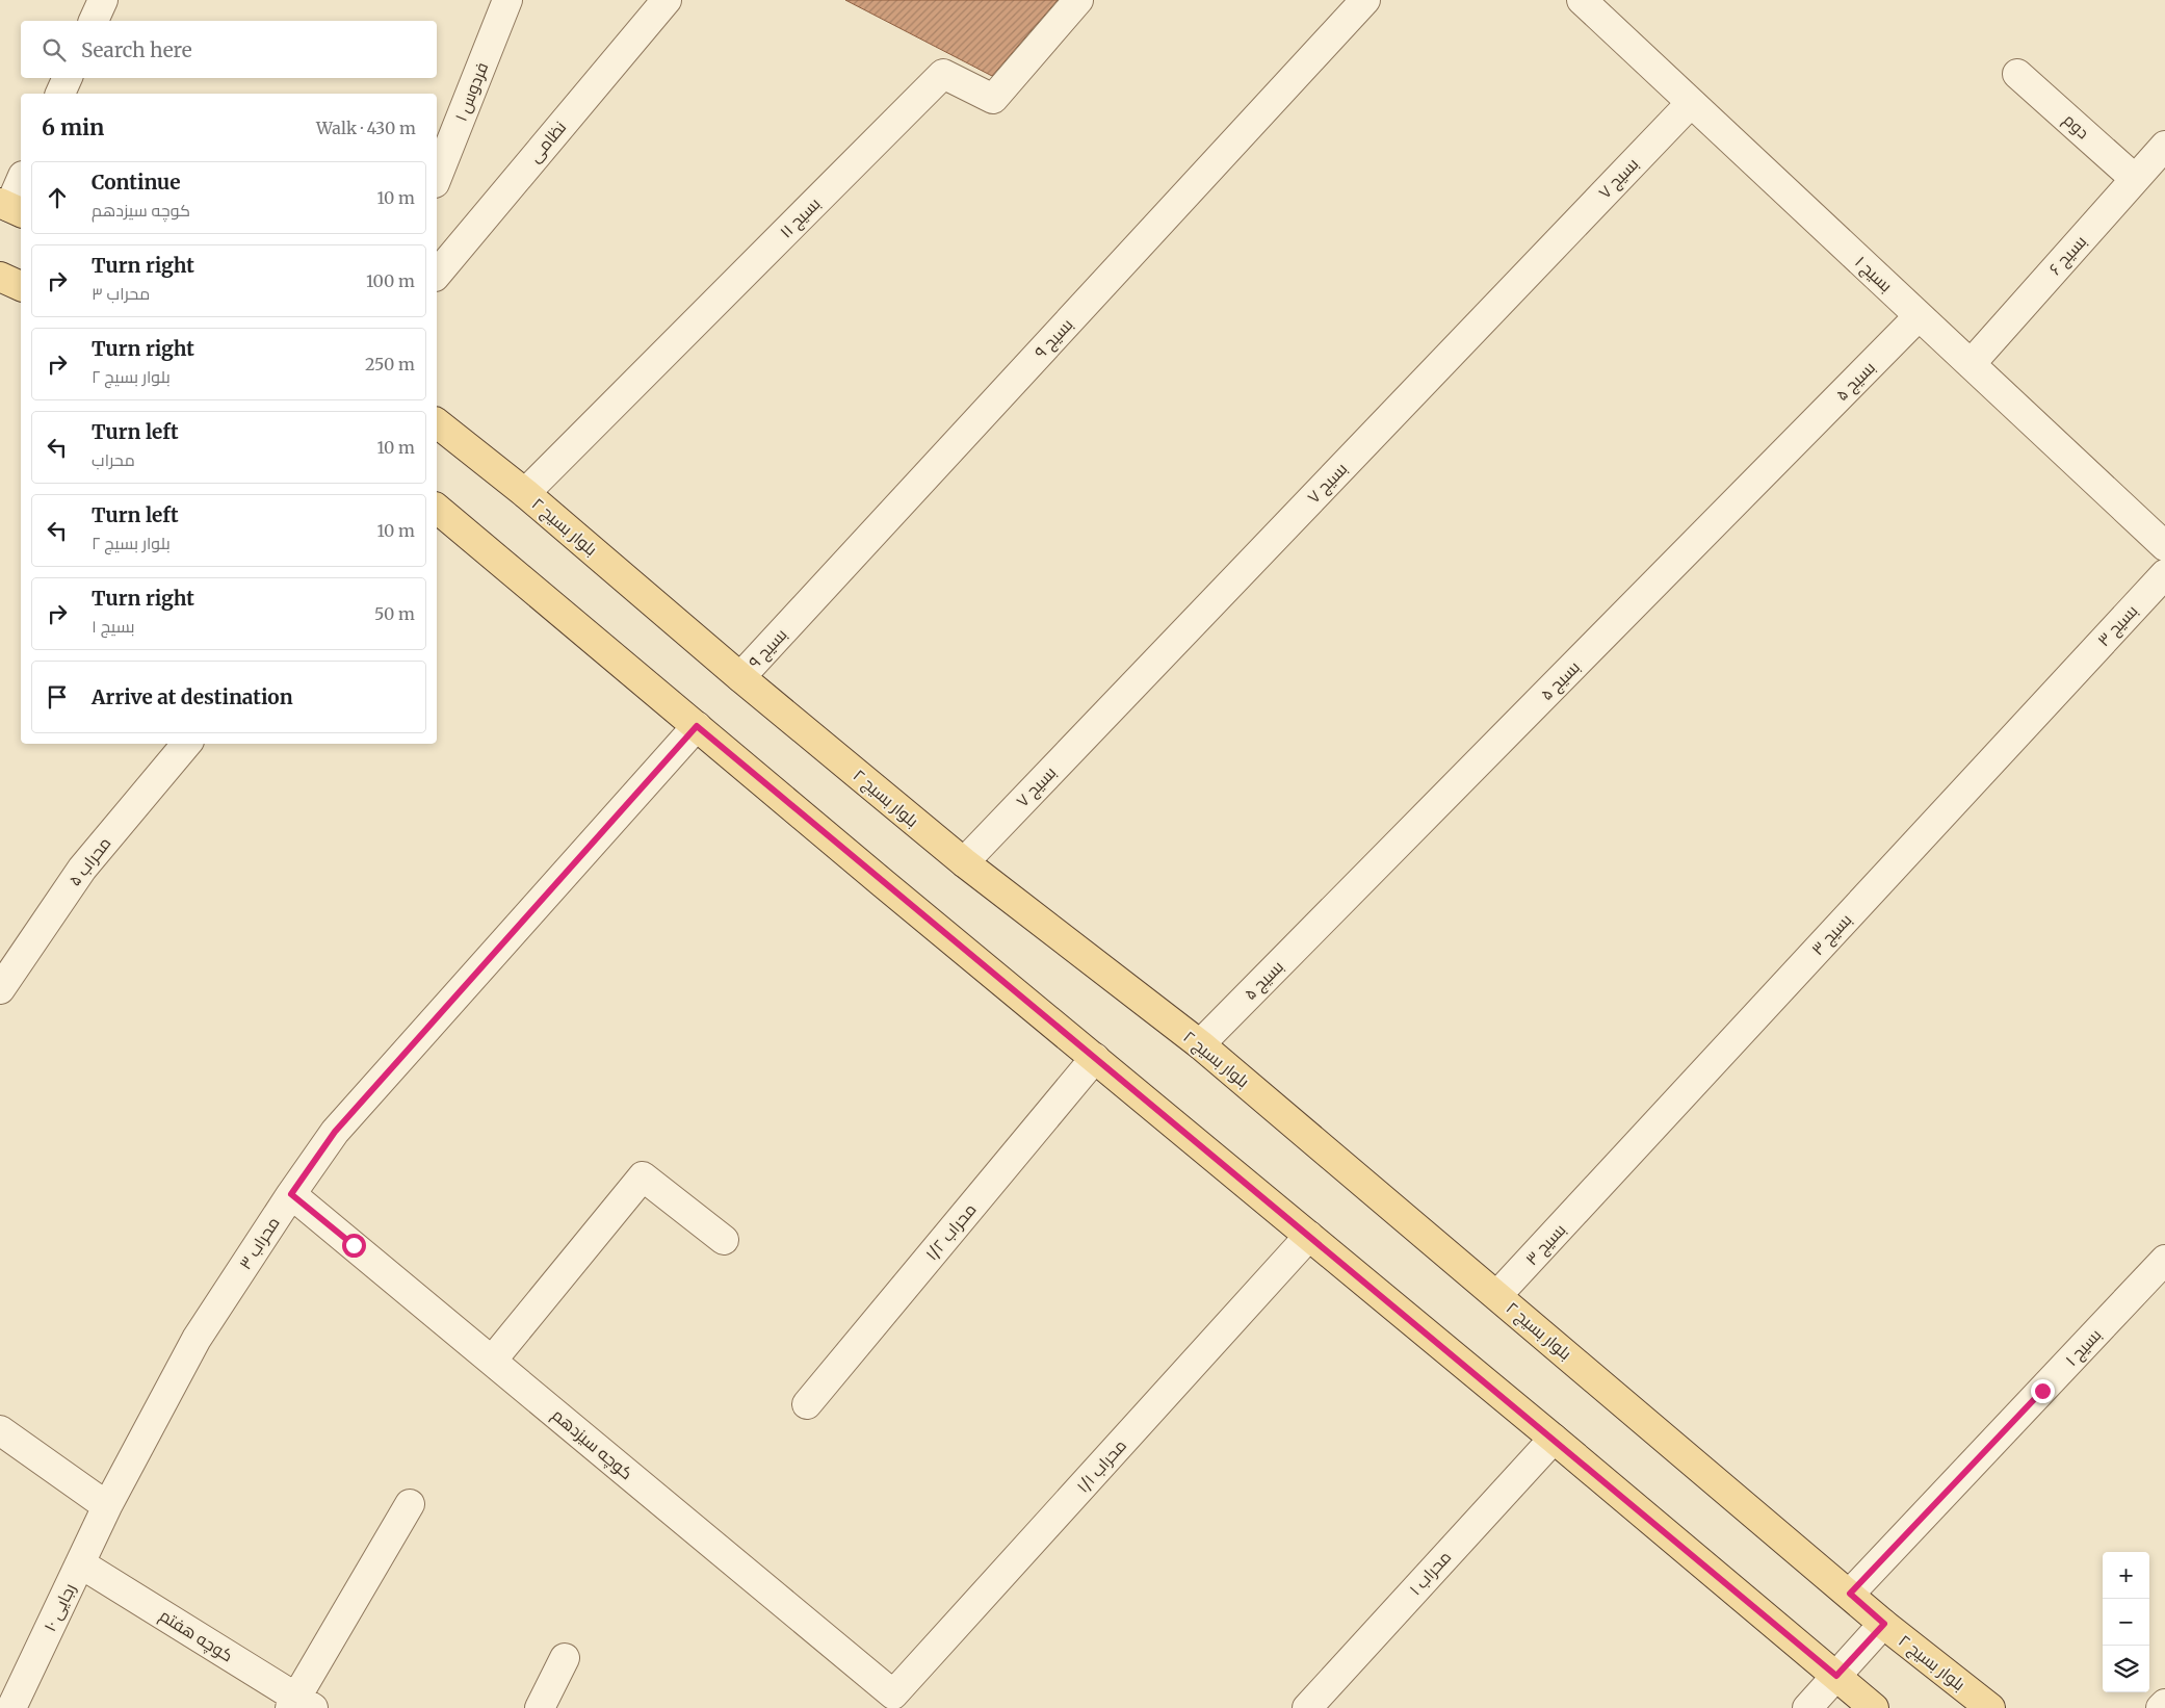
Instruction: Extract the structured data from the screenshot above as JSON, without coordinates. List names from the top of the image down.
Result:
{
  "streets": {
    "main road": ["بلوار بسیج ۲"],
    "street": [
      "فردوس ۱",
      "دوم",
      "نظامی",
      "۷ بسیج",
      "۱۱ بسیج",
      "۶ بسیج",
      "بسیج ۱",
      "۹ بسیج",
      "۵ بسیج",
      "۳ بسیج",
      "محراب ۵",
      "محراب ۱/۲",
      "محراب ۳",
      "۱ بسیج",
      "کوچه سیزدهم",
      "محراب ۱/۱",
      "محراب ۱",
      "رجایی ۱۰",
      "کوچه هفتم"
    ]
  },
  "crossings": [
    ["دوم", "۶ بسیج"],
    ["۷ بسیج", "بسیج ۱"],
    ["۷ بسیج", "بلوار بسیج ۲"],
    ["۱۱ بسیج", "بلوار بسیج ۲"],
    ["۶ بسیج", "بسیج ۱"],
    ["بسیج ۱", "۵ بسیج"],
    ["۹ بسیج", "بلوار بسیج ۲"],
    ["۵ بسیج", "بلوار بسیج ۲"],
    ["بلوار بسیج ۲", "۳ بسیج"],
    ["بلوار بسیج ۲", "۱ بسیج"],
    ["محراب ۳", "کوچه سیزدهم"],
    ["محراب ۳", "رجایی ۱۰"],
    ["کوچه سیزدهم", "محراب ۱/۱"],
    ["رجایی ۱۰", "کوچه هفتم"]
  ],
  "page": {
    "search": "Search here",
    "heading": ["6 min", "Walk · 430 m"],
    "list": [
      ["Continue", "کوچه سیزدهم", "10 m"],
      ["Turn right", "محراب ۳", "100 m"],
      ["Turn right", "بلوار بسیج ۲", "250 m"],
      ["Turn left", "محراب", "10 m"],
      ["Turn left", "بلوار بسیج ۲", "10 m"],
      ["Turn right", "۱ بسیج", "50 m"],
      "Arrive at destination"
    ],
    "map_buttons": ["+", "−"]
  }
}
